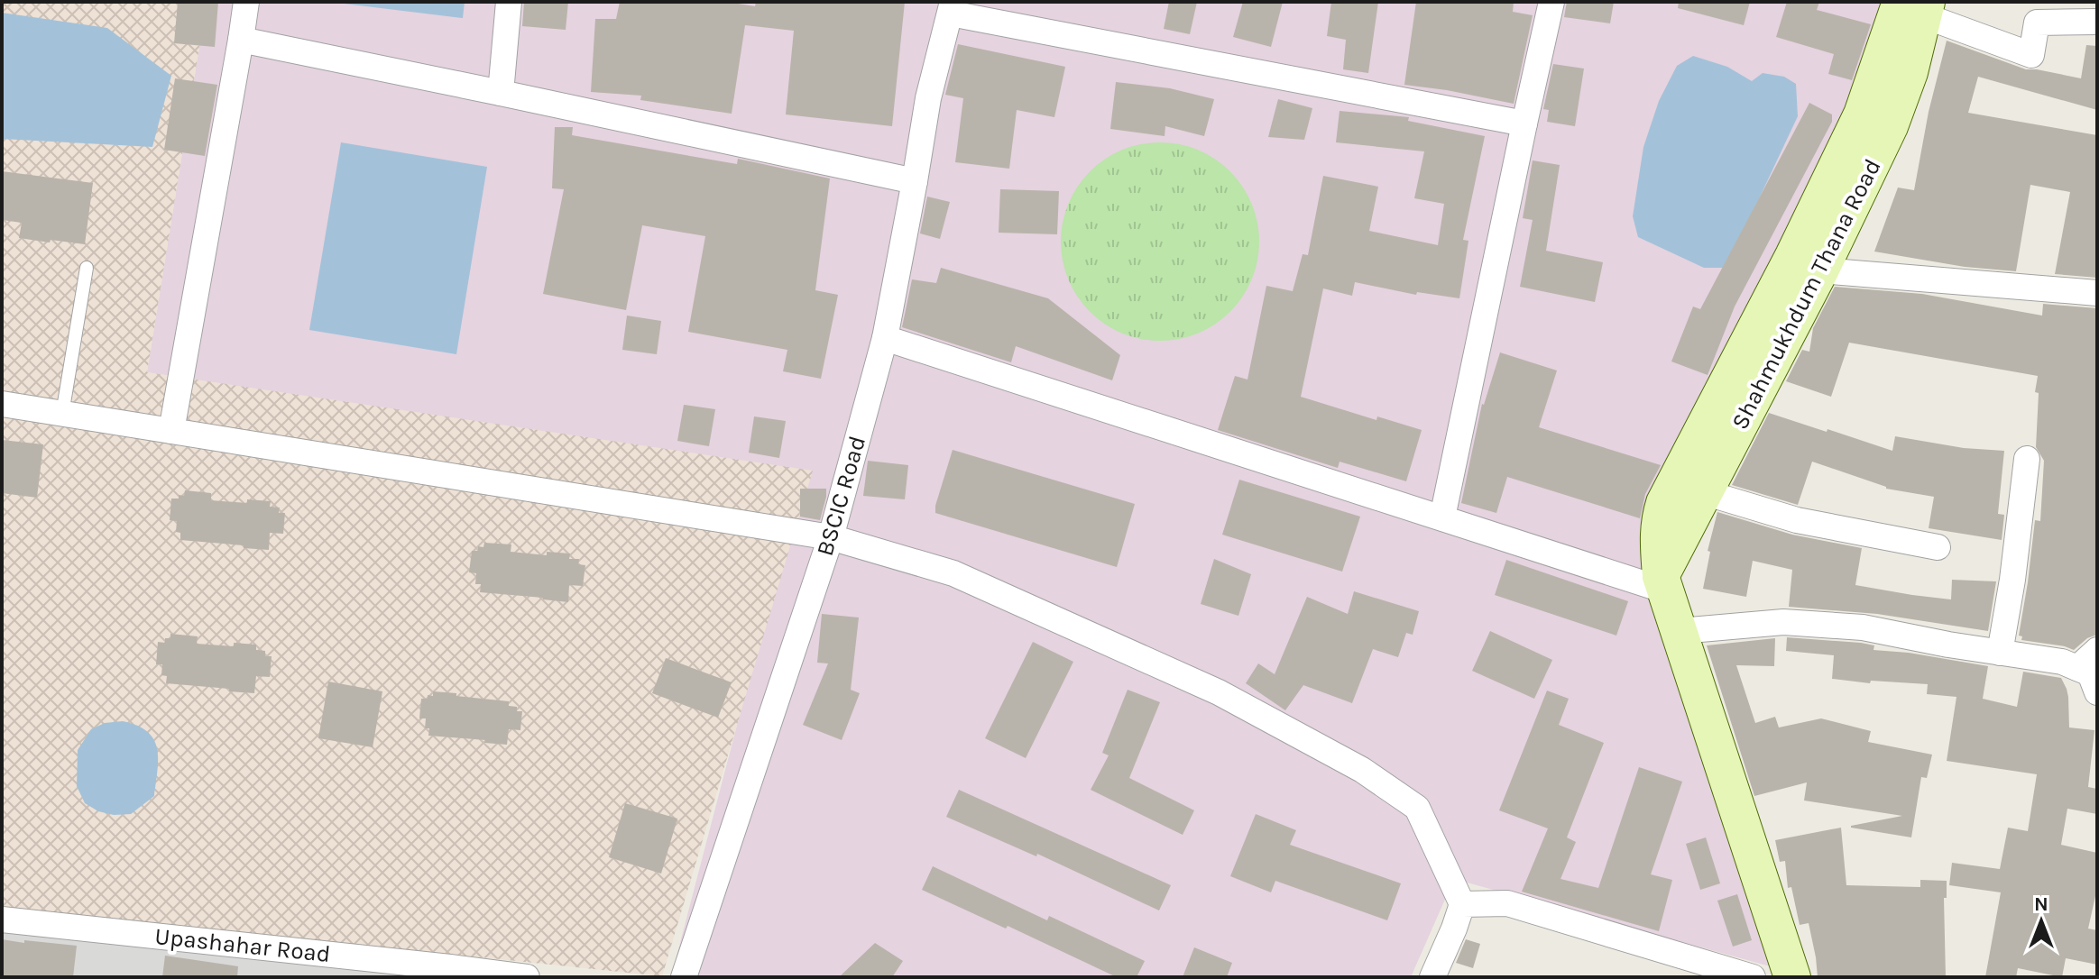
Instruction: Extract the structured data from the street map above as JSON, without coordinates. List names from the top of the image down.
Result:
{
  "streets": {
    "main road": ["Shahmukhdum Thana Road"],
    "street": ["BSCIC Road", "Upashahar Road"]
  },
  "north": "top"
}
